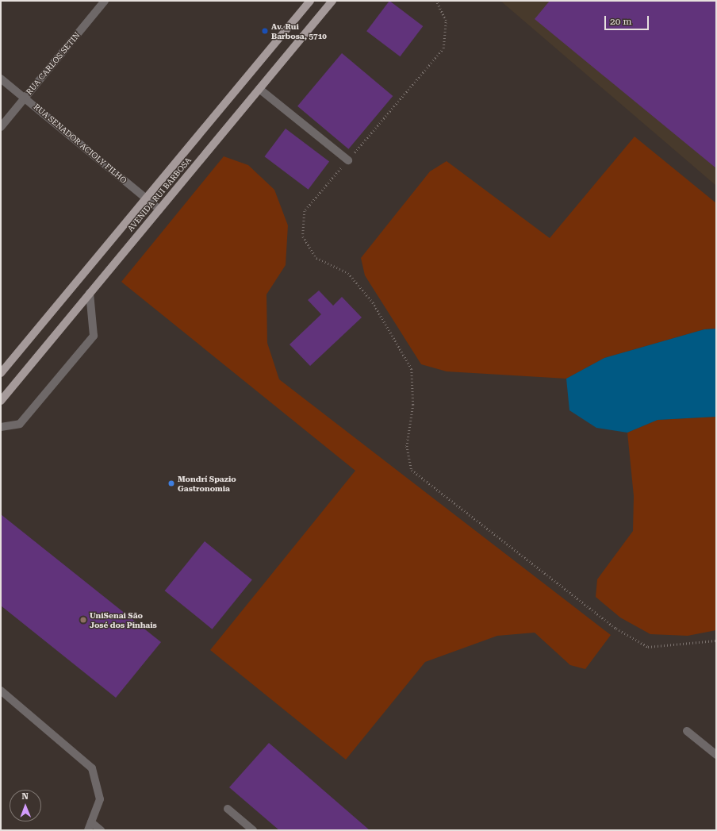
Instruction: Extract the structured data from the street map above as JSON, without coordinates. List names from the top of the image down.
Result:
{
  "streets": {
    "main road": ["AVENIDA RUI BARBOSA"],
    "street": ["RUA CARLOS SETIN", "RUA SENADOR ACIOLY FILHO"]
  },
  "crossings": [
    ["RUA CARLOS SETIN", "RUA SENADOR ACIOLY FILHO"],
    ["RUA SENADOR ACIOLY FILHO", "AVENIDA RUI BARBOSA"]
  ],
  "places": ["Av. Rui Barbosa, 5710", "Mondrí Spazio Gastronomia", "UniSenai São José dos Pinhais"],
  "scale_bar": "20 m",
  "north": "top"
}
